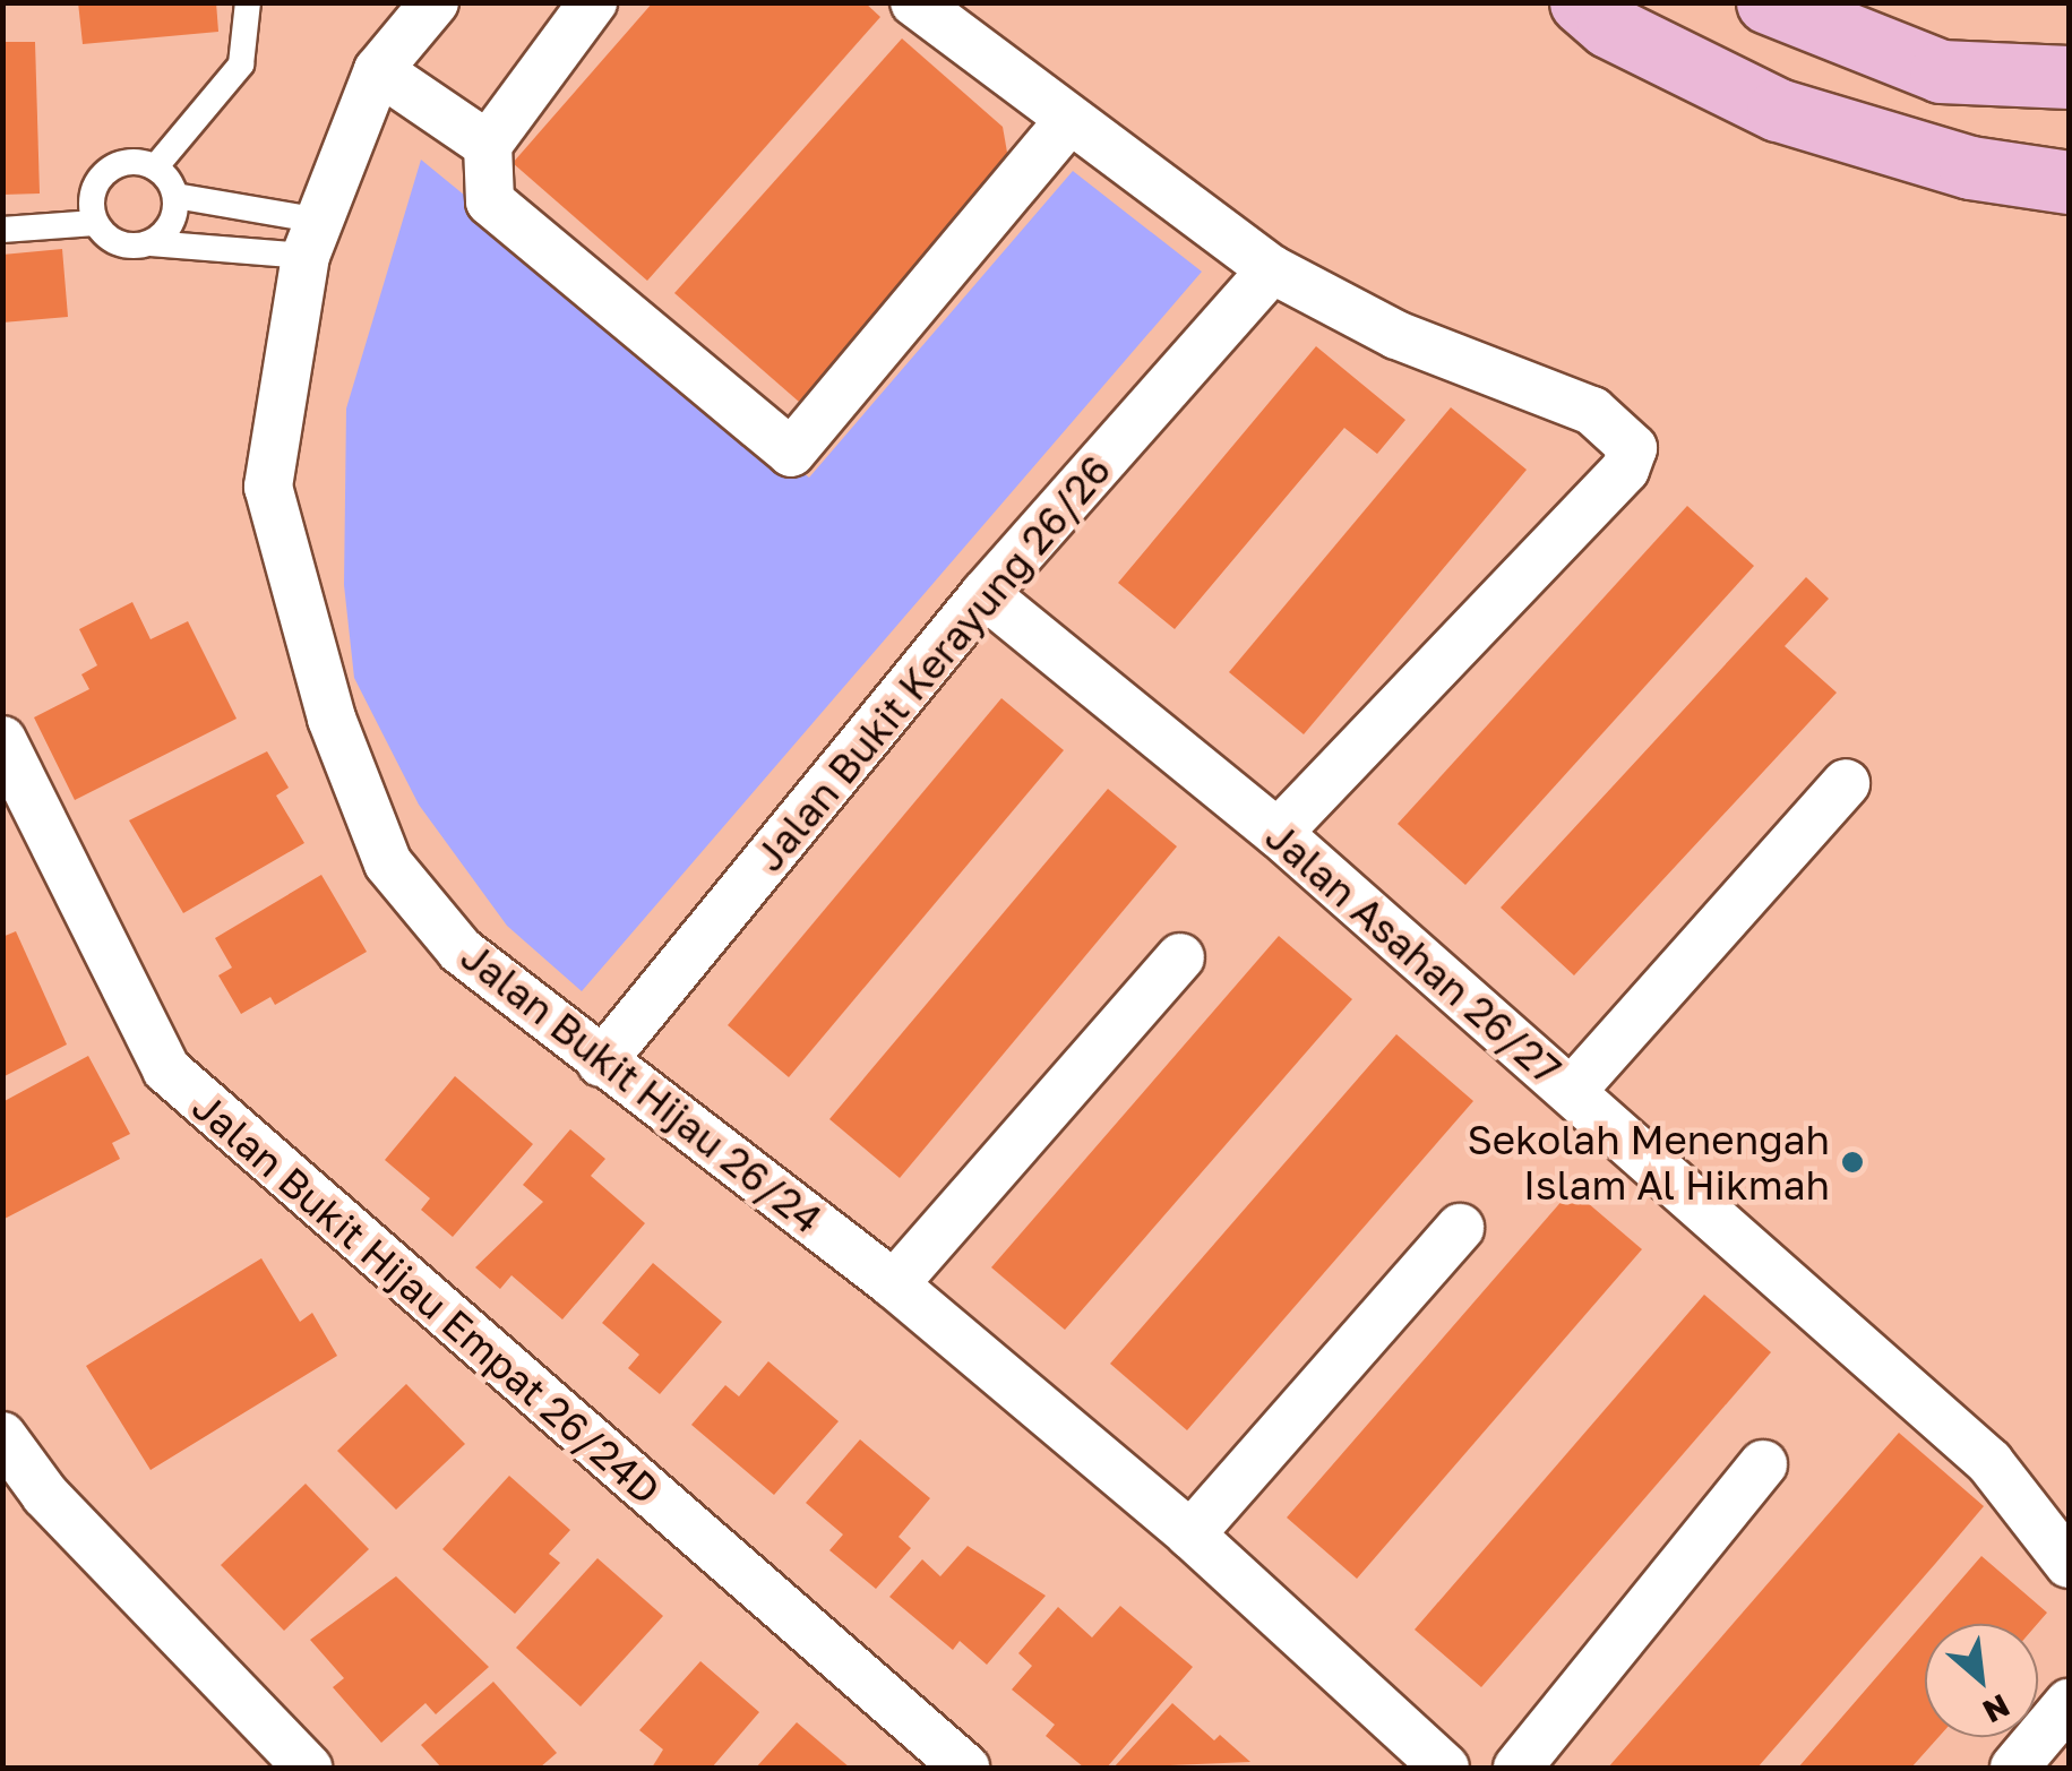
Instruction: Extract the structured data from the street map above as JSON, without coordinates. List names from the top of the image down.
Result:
{
  "streets": {
    "street": [
      "Jalan Bukit Kerayung 26/26",
      "Jalan Asahan 26/27",
      "Jalan Bukit Hijau 26/24",
      "Jalan Bukit Hijau Empat 26/24D"
    ]
  },
  "crossings": [
    ["Jalan Bukit Kerayung 26/26", "Jalan Asahan 26/27"],
    ["Jalan Bukit Kerayung 26/26", "Jalan Bukit Hijau 26/24"]
  ],
  "places": ["Sekolah Menengah Islam Al Hikmah"],
  "north": "bottom right"
}
